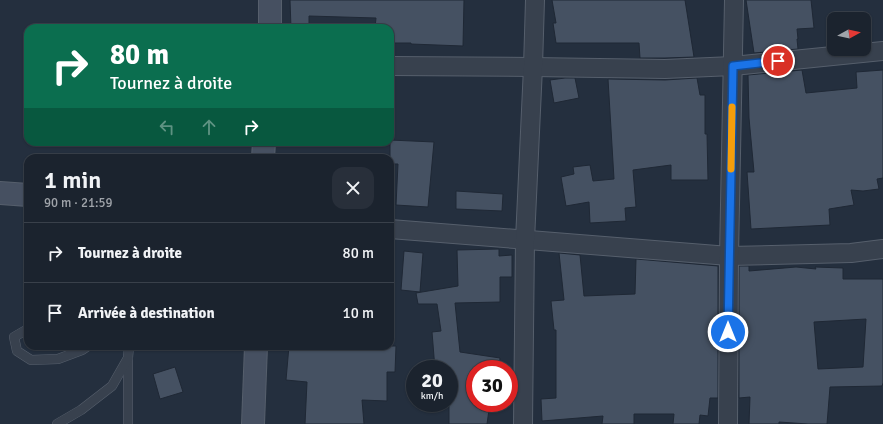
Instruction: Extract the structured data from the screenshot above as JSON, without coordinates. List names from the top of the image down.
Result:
{
  "north": "right",
  "page": {
    "turn": ["80 m", "Tournez à droite"],
    "heading": ["1 min", "90 m · 21:59"],
    "list": [
      {
        "name": "Tournez à droite",
        "value": "80 m"
      },
      {
        "name": "Arrivée à destination",
        "value": "10 m"
      }
    ],
    "speed": "20 km/h",
    "limit": "30"
  }
}
